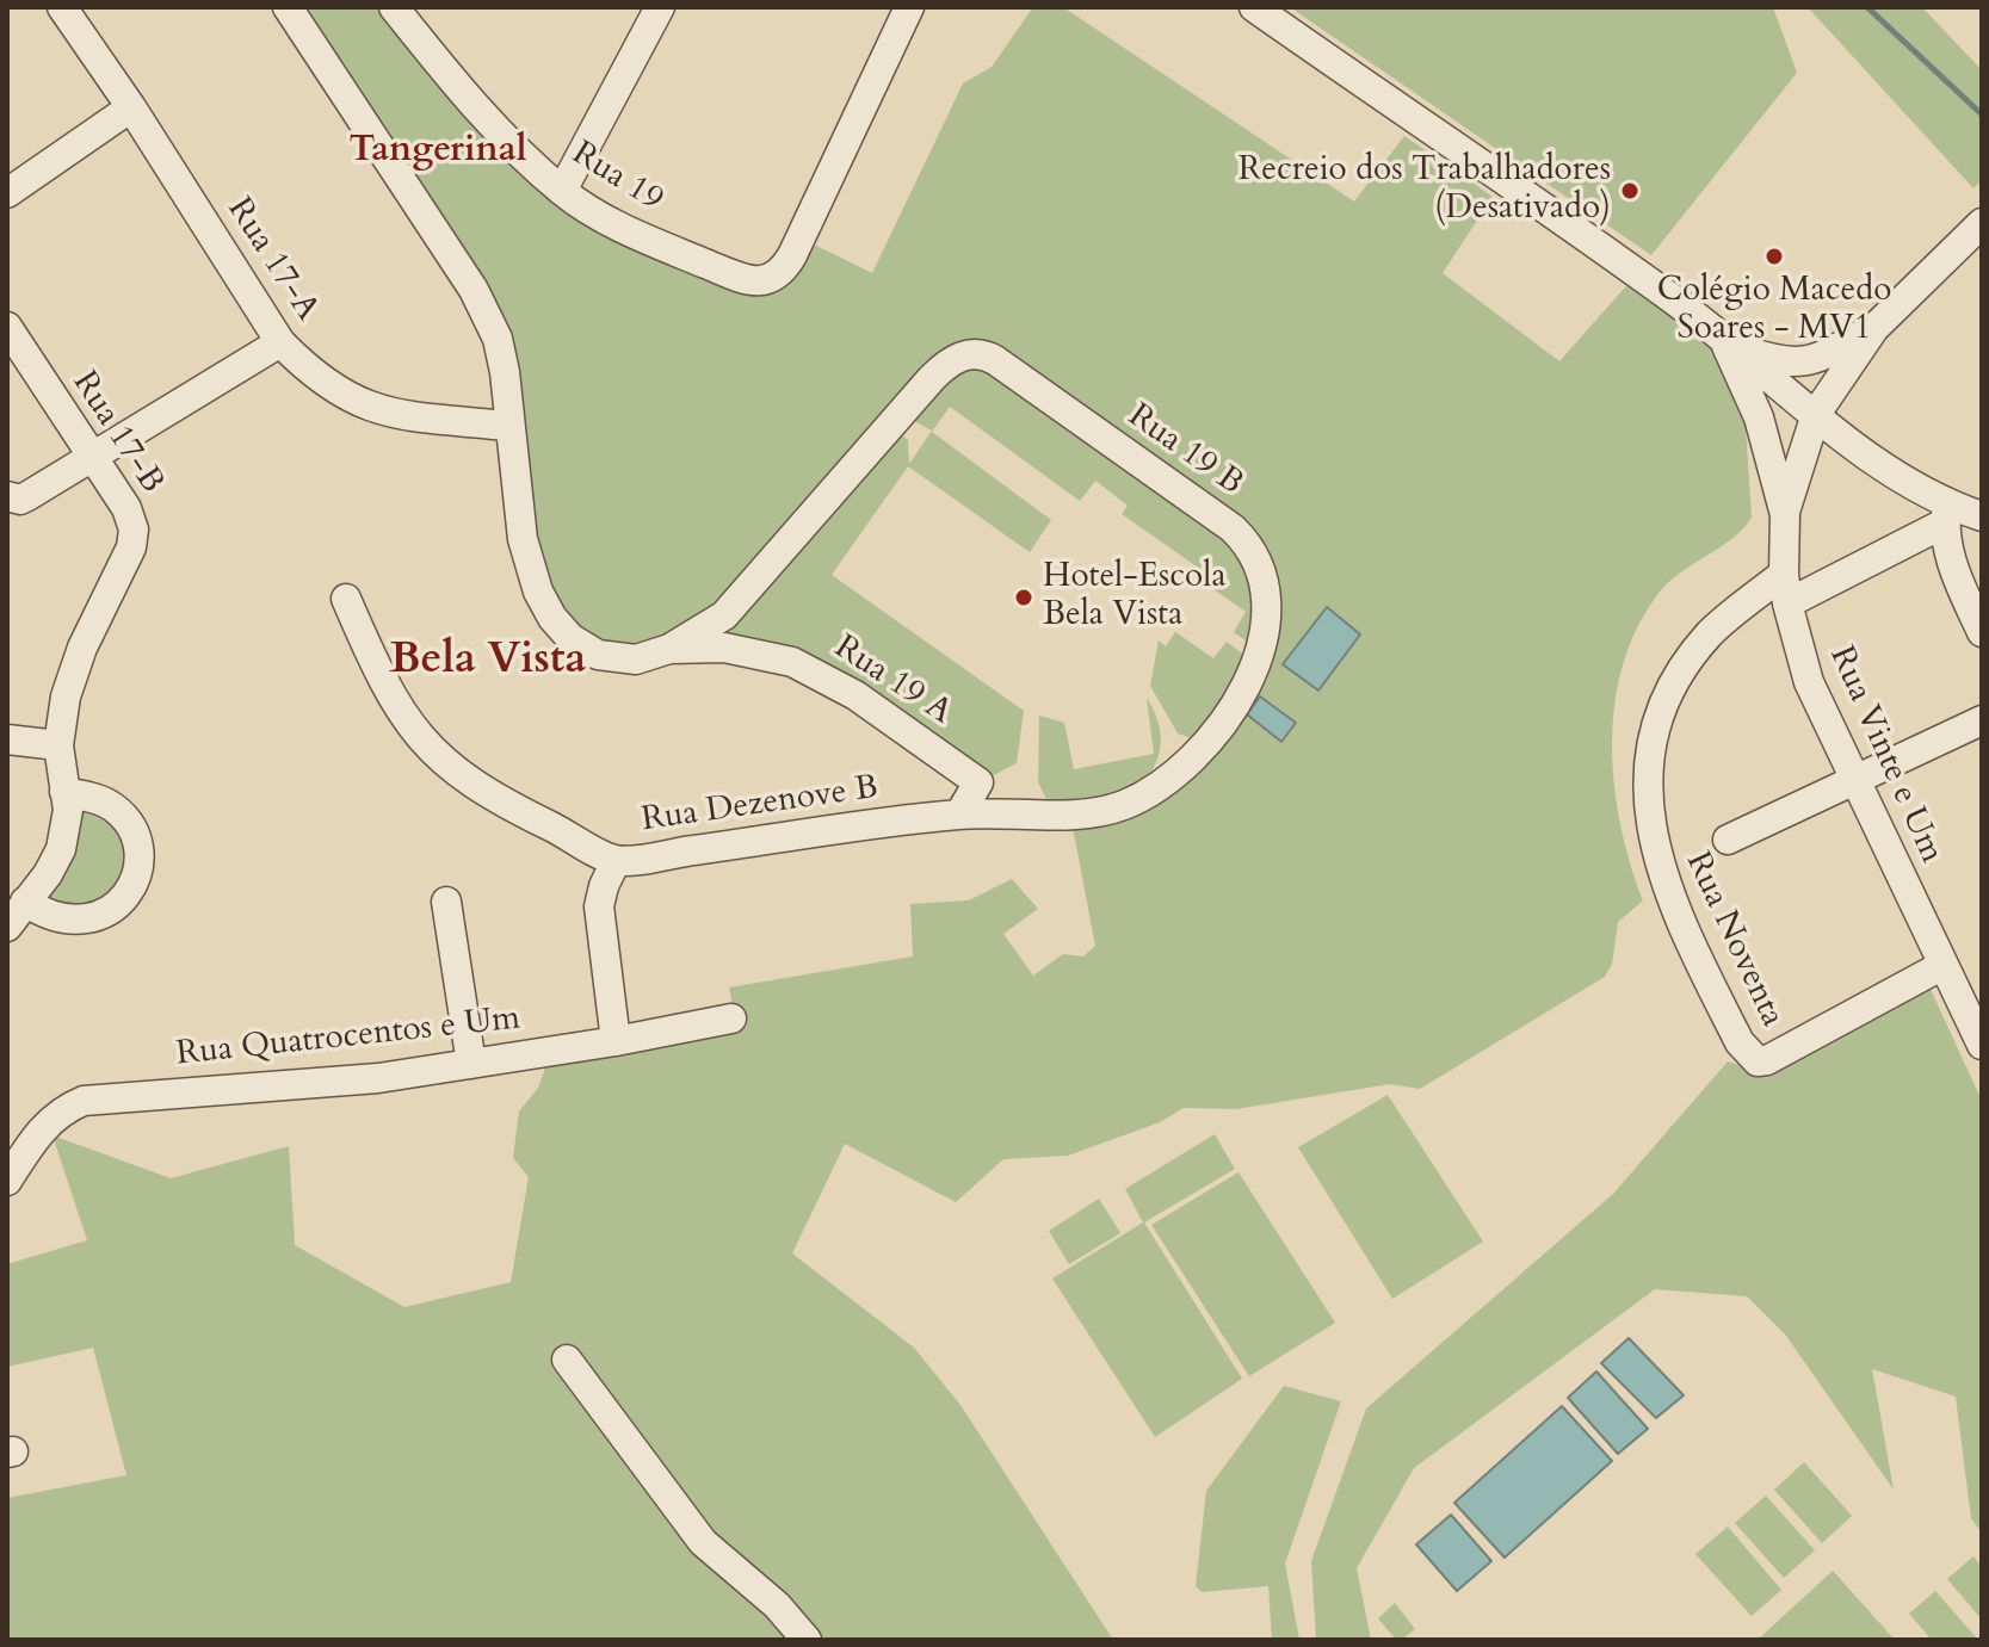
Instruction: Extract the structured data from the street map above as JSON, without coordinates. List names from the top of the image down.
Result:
{
  "streets": {
    "street": [
      "Rua 19",
      "Rua 17-A",
      "Rua 17-B",
      "Rua 19 B",
      "Rua 19 A",
      "Rua Vinte e Um",
      "Rua Dezenove B",
      "Rua Noventa",
      "Rua Quatrocentos e Um"
    ]
  },
  "crossings": [
    ["Rua 19 B", "Rua 19 A"],
    ["Rua 19 B", "Rua Dezenove B"],
    ["Rua 19 A", "Rua Dezenove B"],
    ["Rua Vinte e Um", "Rua Noventa"]
  ],
  "districts": ["Tangerinal", "Bela Vista"],
  "places": ["Recreio dos Trabalhadores (Desativado)", "Colégio Macedo Soares - MV1", "Hotel-Escola Bela Vista"]
}
